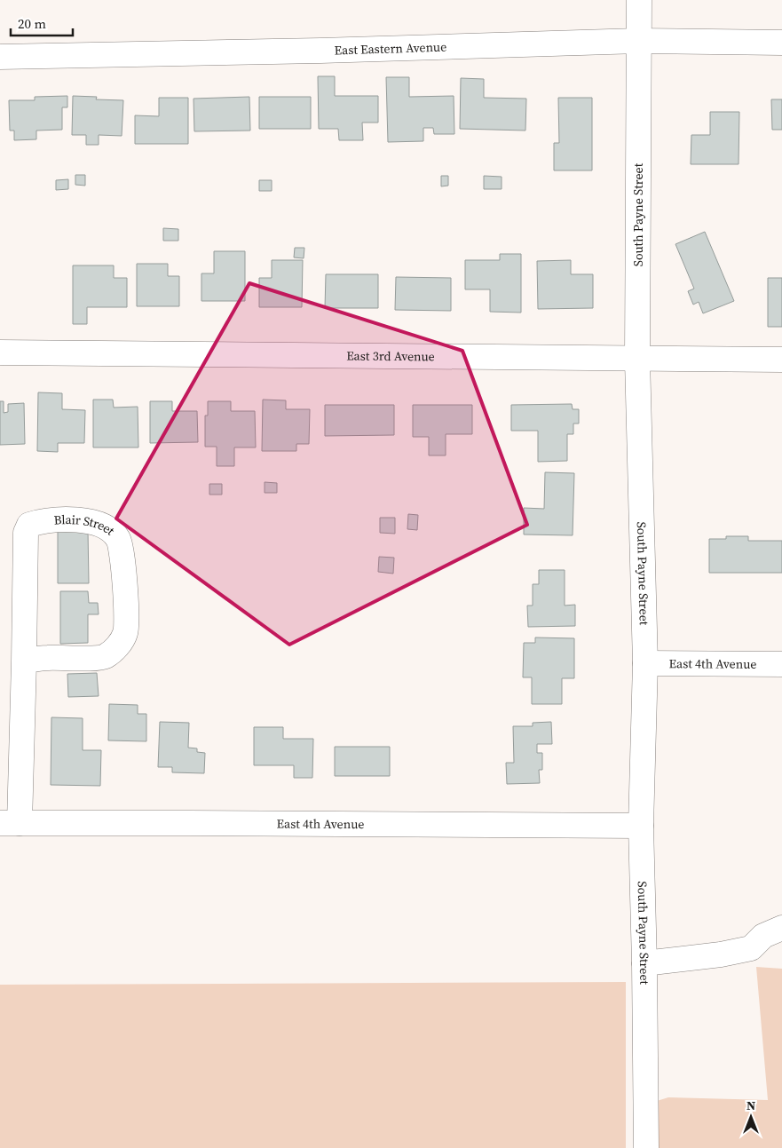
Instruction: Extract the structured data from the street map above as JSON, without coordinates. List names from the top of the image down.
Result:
{
  "streets": {
    "street": [
      "East Eastern Avenue",
      "South Payne Street",
      "East 3rd Avenue",
      "Blair Street",
      "East 4th Avenue"
    ]
  },
  "crossings": [
    ["East Eastern Avenue", "South Payne Street"],
    ["South Payne Street", "East 3rd Avenue"],
    ["South Payne Street", "East 4th Avenue"],
    ["Blair Street", "East 4th Avenue"]
  ],
  "scale_bar": "20 m",
  "north": "top"
}
